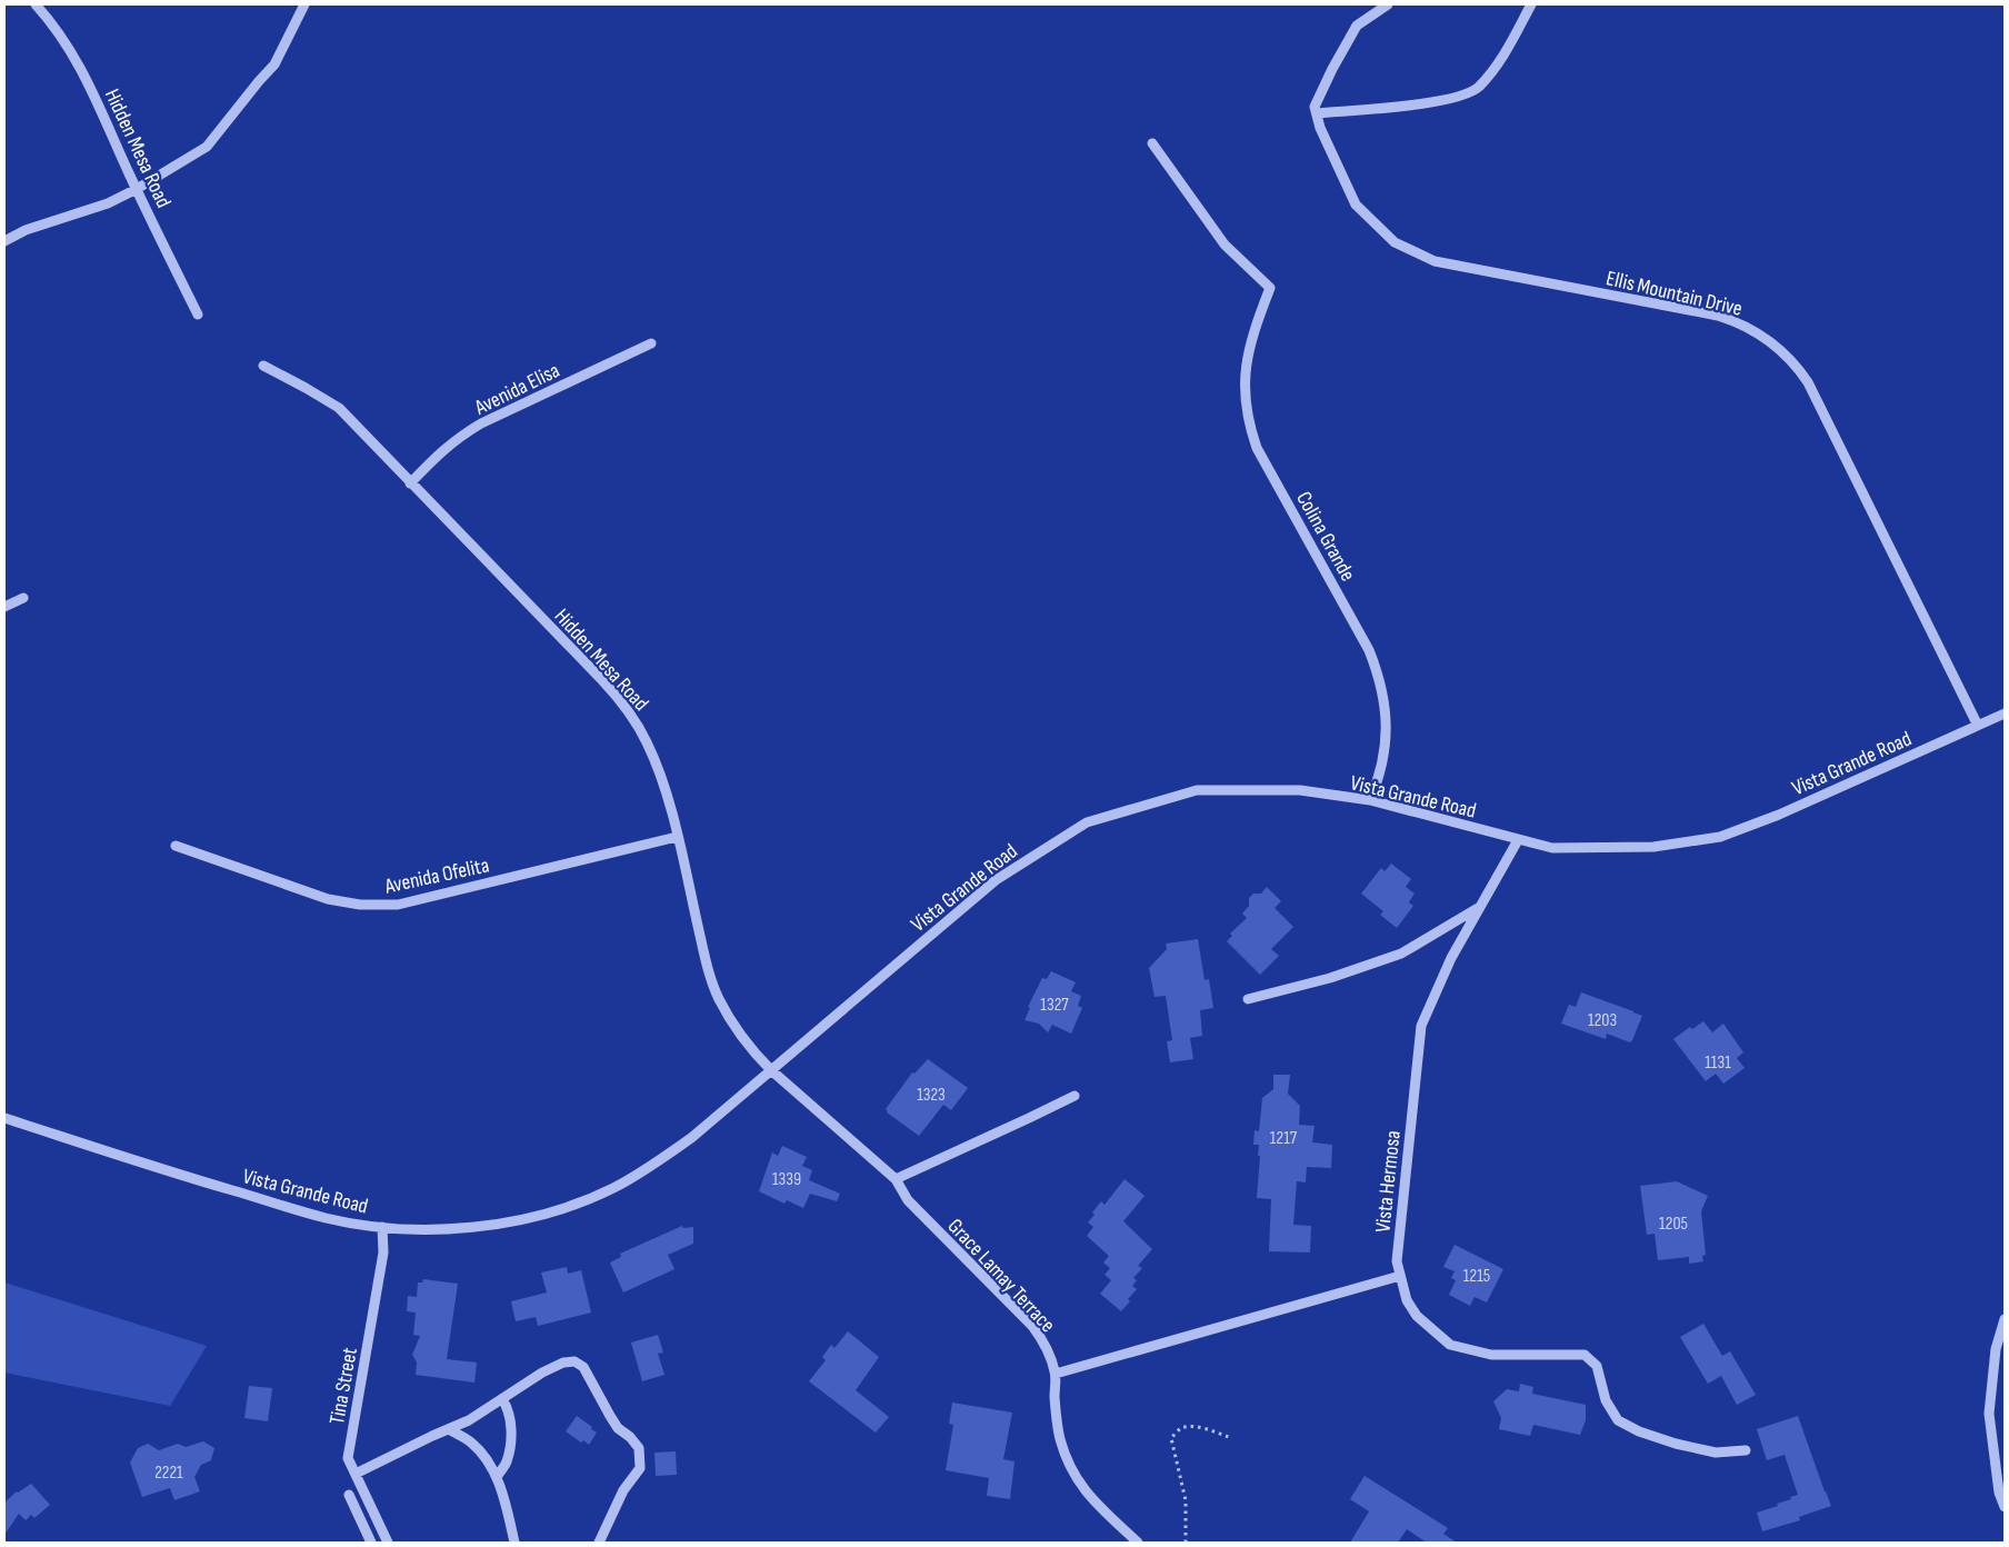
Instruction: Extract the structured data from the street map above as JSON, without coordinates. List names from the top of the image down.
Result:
{
  "streets": {
    "street": [
      "Hidden Mesa Road",
      "Ellis Mountain Drive",
      "Avenida Elisa",
      "Colina Grande",
      "Vista Grande Road",
      "Avenida Ofelita",
      "Vista Hermosa",
      "Grace Lamay Terrace",
      "Tina Street"
    ]
  },
  "crossings": [
    ["Hidden Mesa Road", "Avenida Elisa"],
    ["Hidden Mesa Road", "Vista Grande Road"],
    ["Hidden Mesa Road", "Avenida Ofelita"],
    ["Hidden Mesa Road", "Grace Lamay Terrace"],
    ["Ellis Mountain Drive", "Vista Grande Road"],
    ["Colina Grande", "Vista Grande Road"],
    ["Vista Grande Road", "Vista Hermosa"],
    ["Vista Grande Road", "Grace Lamay Terrace"],
    ["Vista Grande Road", "Tina Street"]
  ],
  "house_numbers": [
    "1327",
    "1203",
    "1131",
    "1323",
    "1217",
    "1339",
    "1205",
    "1215",
    "2221"
  ]
}
